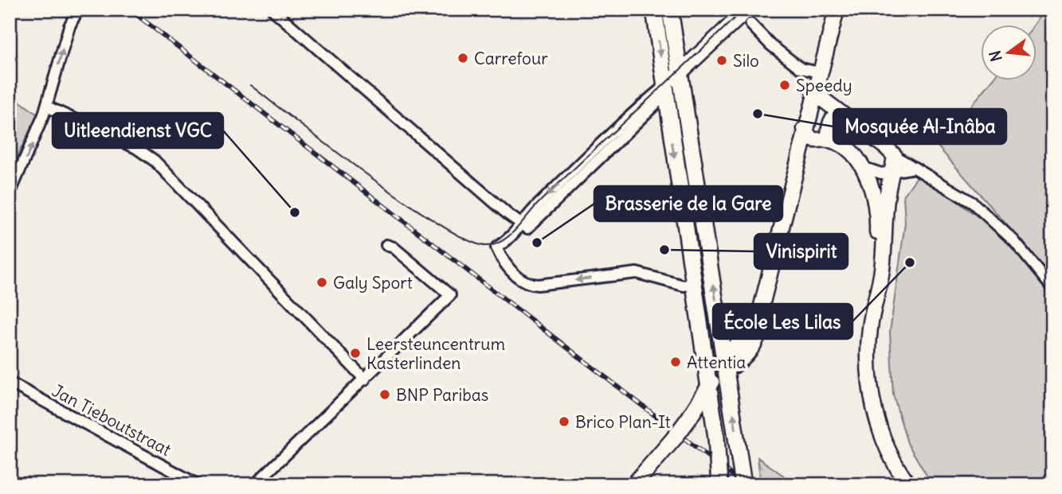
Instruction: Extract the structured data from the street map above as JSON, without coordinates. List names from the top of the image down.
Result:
{
  "streets": {
    "street": ["Jan Tieboutstraat"]
  },
  "places": [
    "Carrefour",
    "Silo",
    "Speedy",
    "Mosquée Al-Inâba",
    "Uitleendienst VGC",
    "Brasserie de la Gare",
    "Vinispirit",
    "École Les Lilas",
    "Galy Sport",
    "Leersteuncentrum Kasterlinden",
    "Attentia",
    "BNP Paribas",
    "Brico Plan-It"
  ],
  "north": "left"
}
